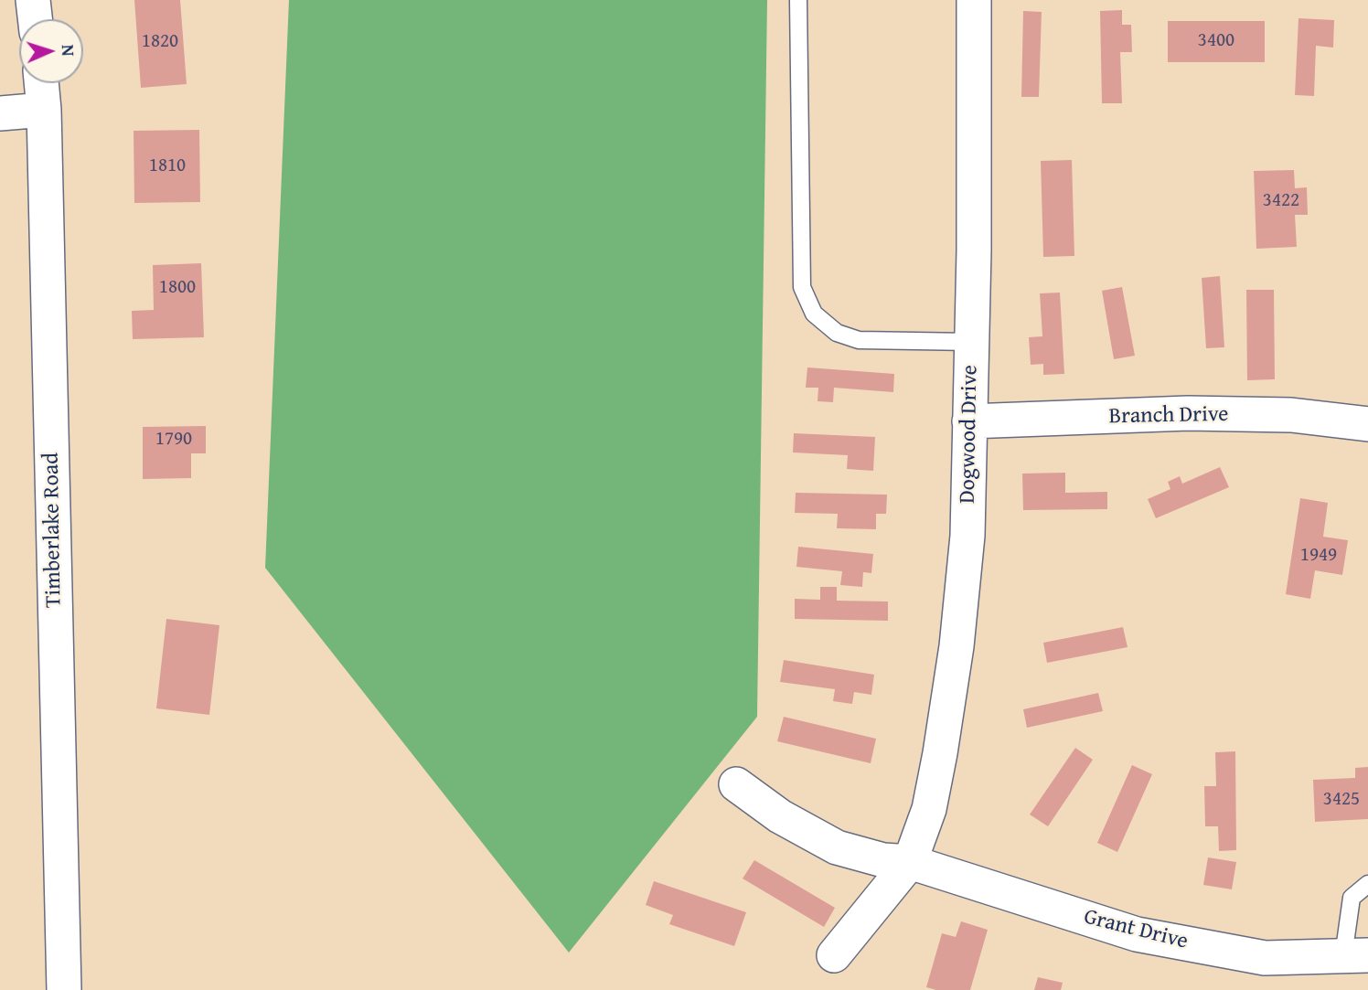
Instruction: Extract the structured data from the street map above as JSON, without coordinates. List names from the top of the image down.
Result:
{
  "streets": {
    "street": [
      "Branch Drive",
      "Dogwood Drive",
      "Timberlake Road",
      "Grant Drive"
    ]
  },
  "crossings": [
    ["Branch Drive", "Dogwood Drive"],
    ["Dogwood Drive", "Grant Drive"]
  ],
  "house_numbers": [
    "3400",
    "1820",
    "1810",
    "3422",
    "1800",
    "1790",
    "1949",
    "3425"
  ],
  "north": "right"
}
